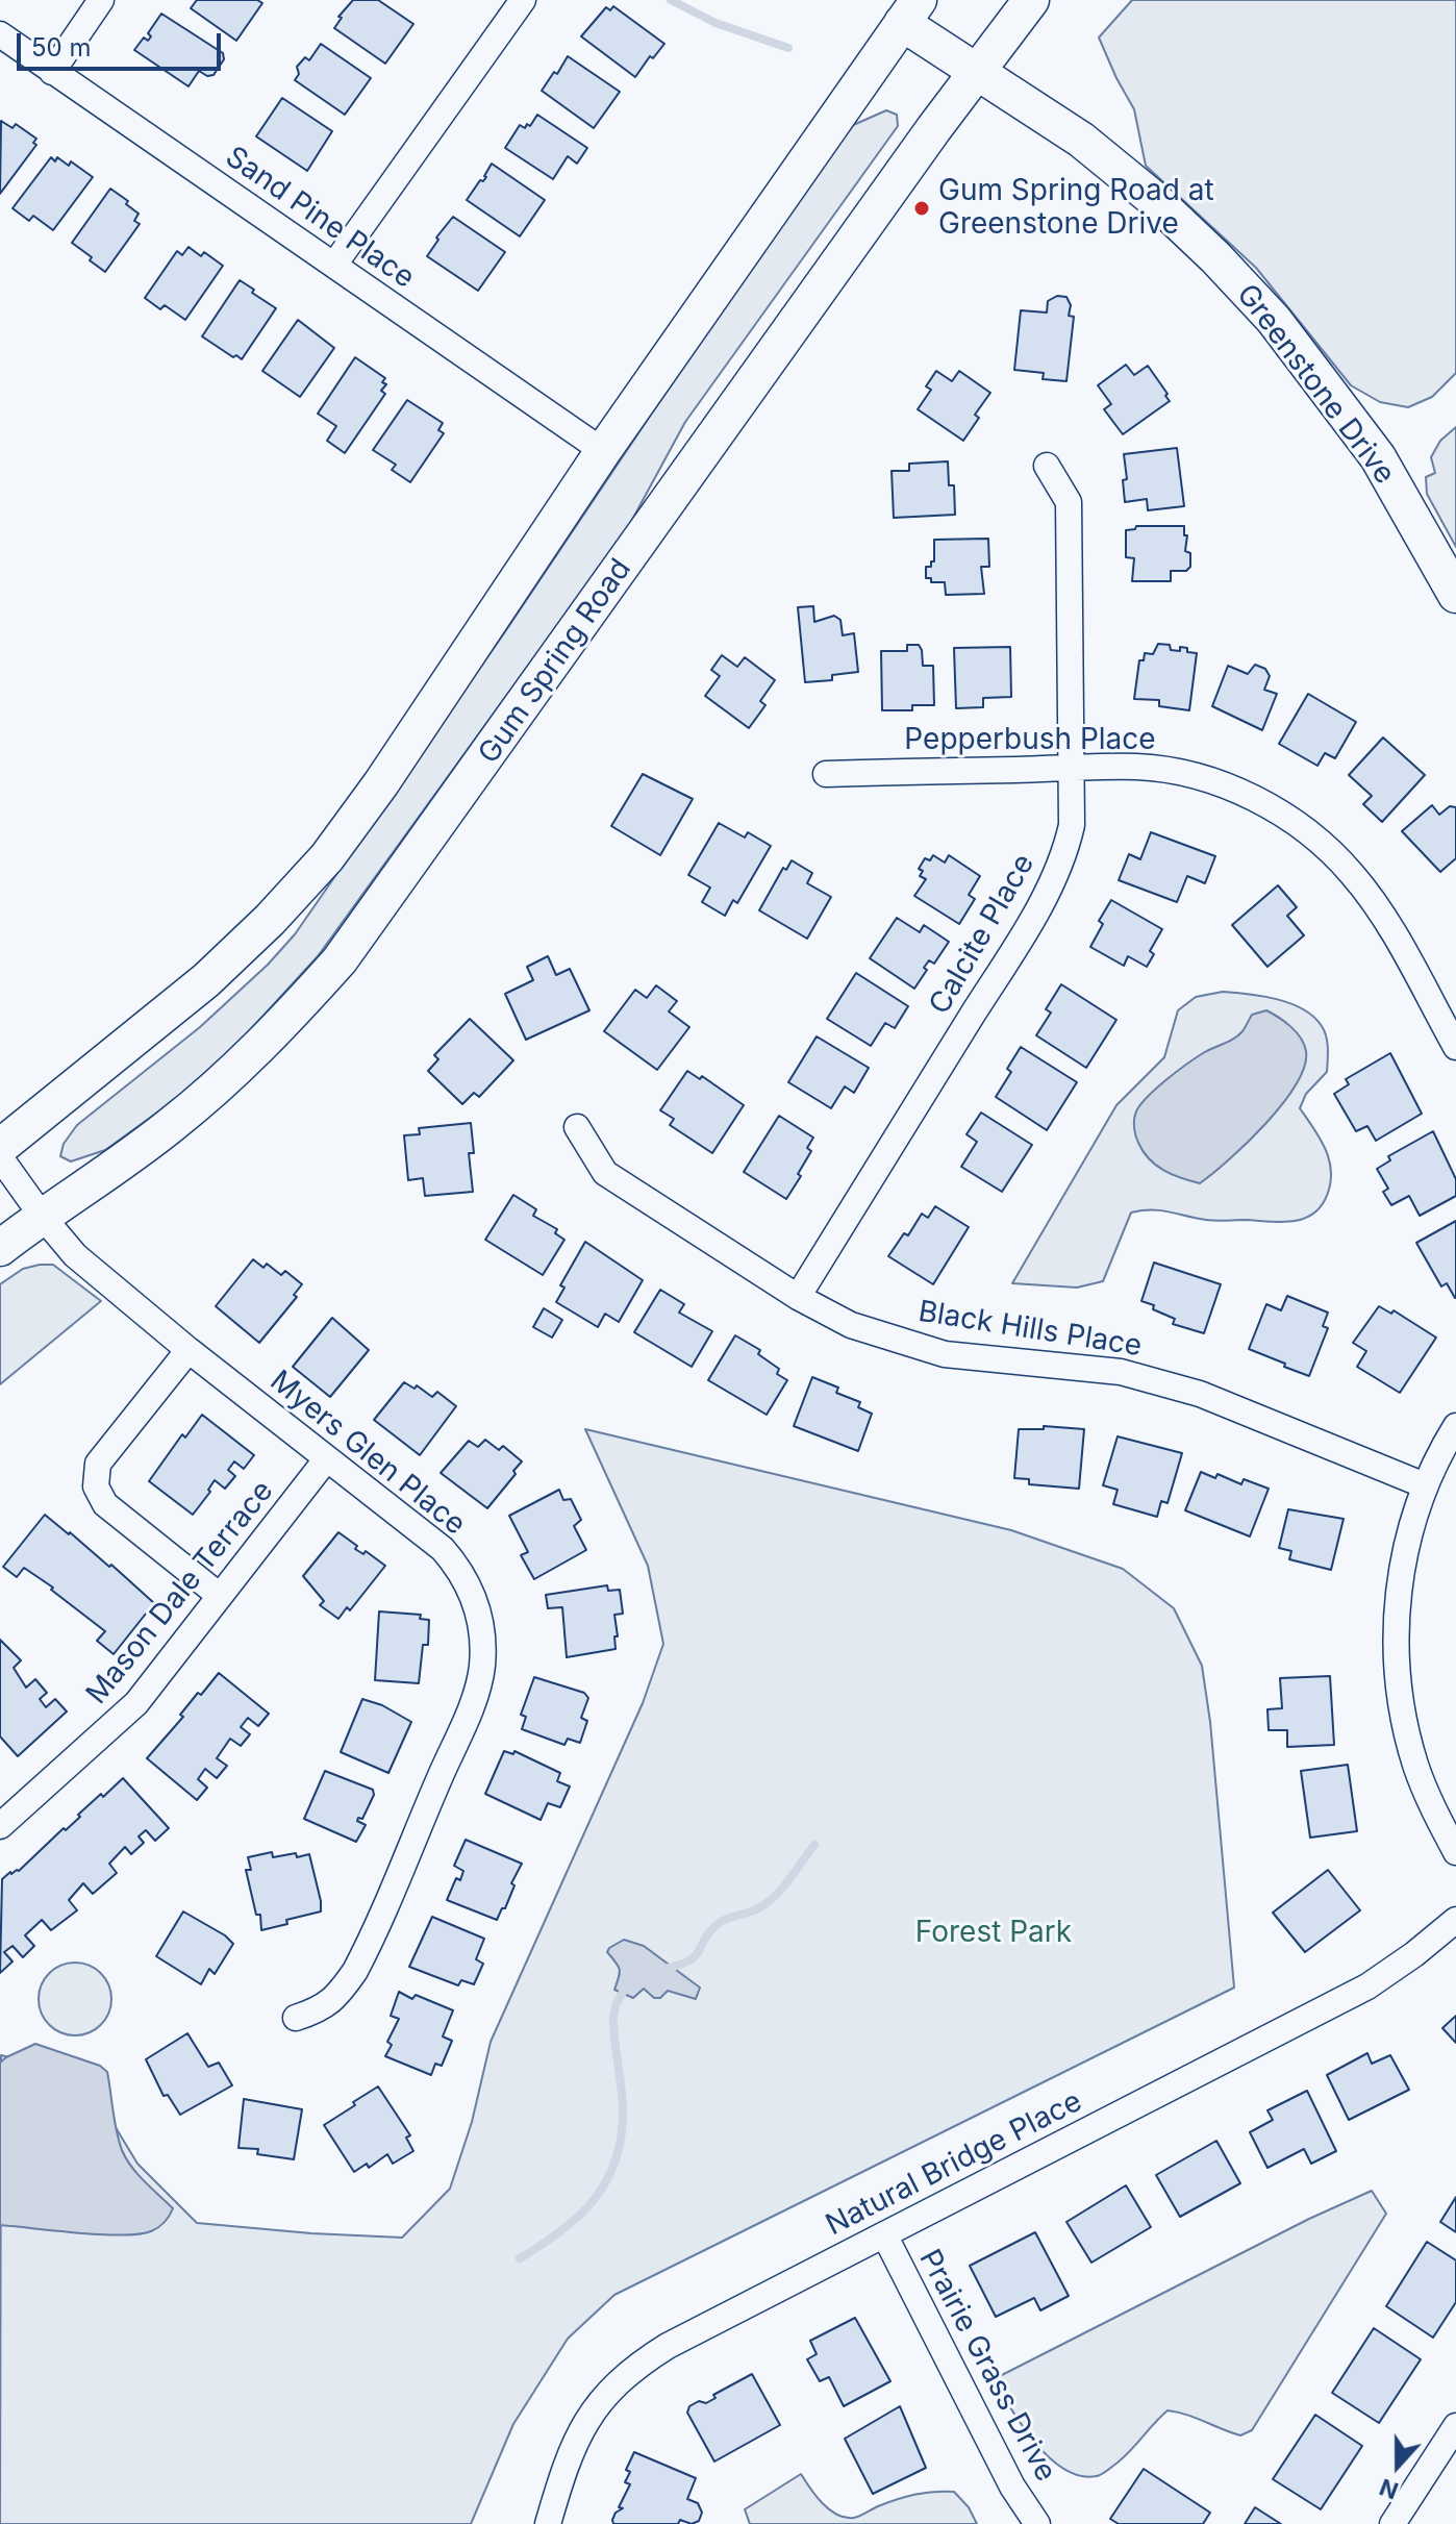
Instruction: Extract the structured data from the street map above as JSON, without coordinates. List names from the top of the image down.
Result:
{
  "streets": {
    "main road": ["Greenstone Drive", "Gum Spring Road"],
    "street": [
      "Sand Pine Place",
      "Pepperbush Place",
      "Calcite Place",
      "Black Hills Place",
      "Myers Glen Place",
      "Mason Dale Terrace",
      "Natural Bridge Place",
      "Prairie Grass Drive"
    ]
  },
  "crossings": [
    ["Greenstone Drive", "Gum Spring Road"],
    ["Gum Spring Road", "Myers Glen Place"],
    ["Pepperbush Place", "Calcite Place"],
    ["Calcite Place", "Black Hills Place"],
    ["Myers Glen Place", "Mason Dale Terrace"],
    ["Natural Bridge Place", "Prairie Grass Drive"]
  ],
  "parks": ["Forest Park"],
  "places": ["Gum Spring Road at Greenstone Drive"],
  "scale_bar": "50 m",
  "north": "bottom"
}
